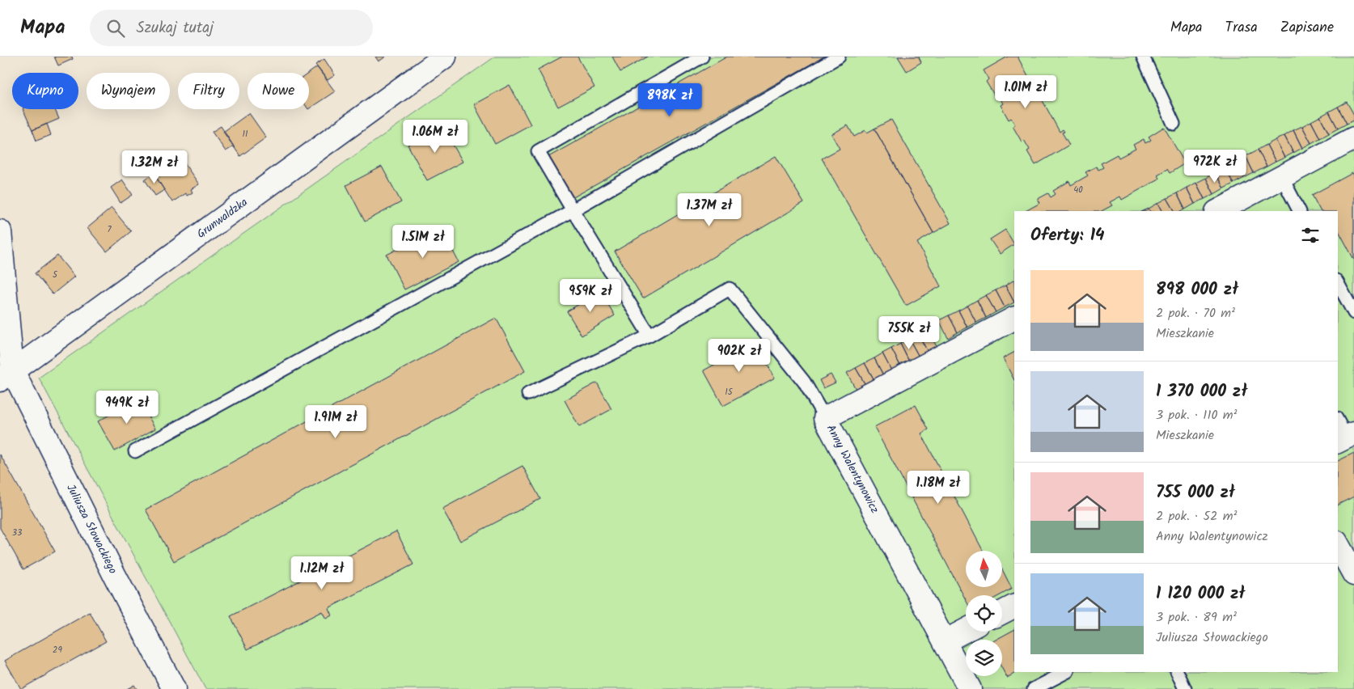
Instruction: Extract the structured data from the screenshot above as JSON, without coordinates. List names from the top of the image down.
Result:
{
  "streets": {
    "street": ["Grunwaldzka", "Anny Walentynowicz", "Juliusza Słowackiego"]
  },
  "crossings": [
    ["Grunwaldzka", "Juliusza Słowackiego"]
  ],
  "house_numbers": [
    "11",
    "40",
    "7",
    "5",
    "15",
    "33",
    "29"
  ],
  "north": "top",
  "page": {
    "header": "Mapa",
    "search": "Szukaj tutaj",
    "nav": ["Mapa", "Trasa", "Zapisane"],
    "chip": [
      "Kupno",
      "Wynajem",
      "Filtry",
      "Nowe"
    ],
    "price": [
      "1.01M zł",
      "898K zł",
      "1.06M zł",
      "972K zł",
      "1.32M zł",
      "1.37M zł",
      "1.51M zł",
      "959K zł",
      "755K zł",
      "902K zł",
      "949K zł",
      "1.91M zł",
      "1.18M zł",
      "1.12M zł"
    ],
    "heading": "Oferty: 14",
    "list": [
      {
        "name": "898 000 zł",
        "note": "2 pok. · 70 m² · Mieszkanie"
      },
      {
        "name": "1 370 000 zł",
        "note": "3 pok. · 110 m² · Mieszkanie"
      },
      {
        "name": "755 000 zł",
        "note": "2 pok. · 52 m² · Anny Walentynowicz"
      },
      {
        "name": "1 120 000 zł",
        "note": "3 pok. · 89 m² · Juliusza Słowackiego"
      }
    ]
  }
}
